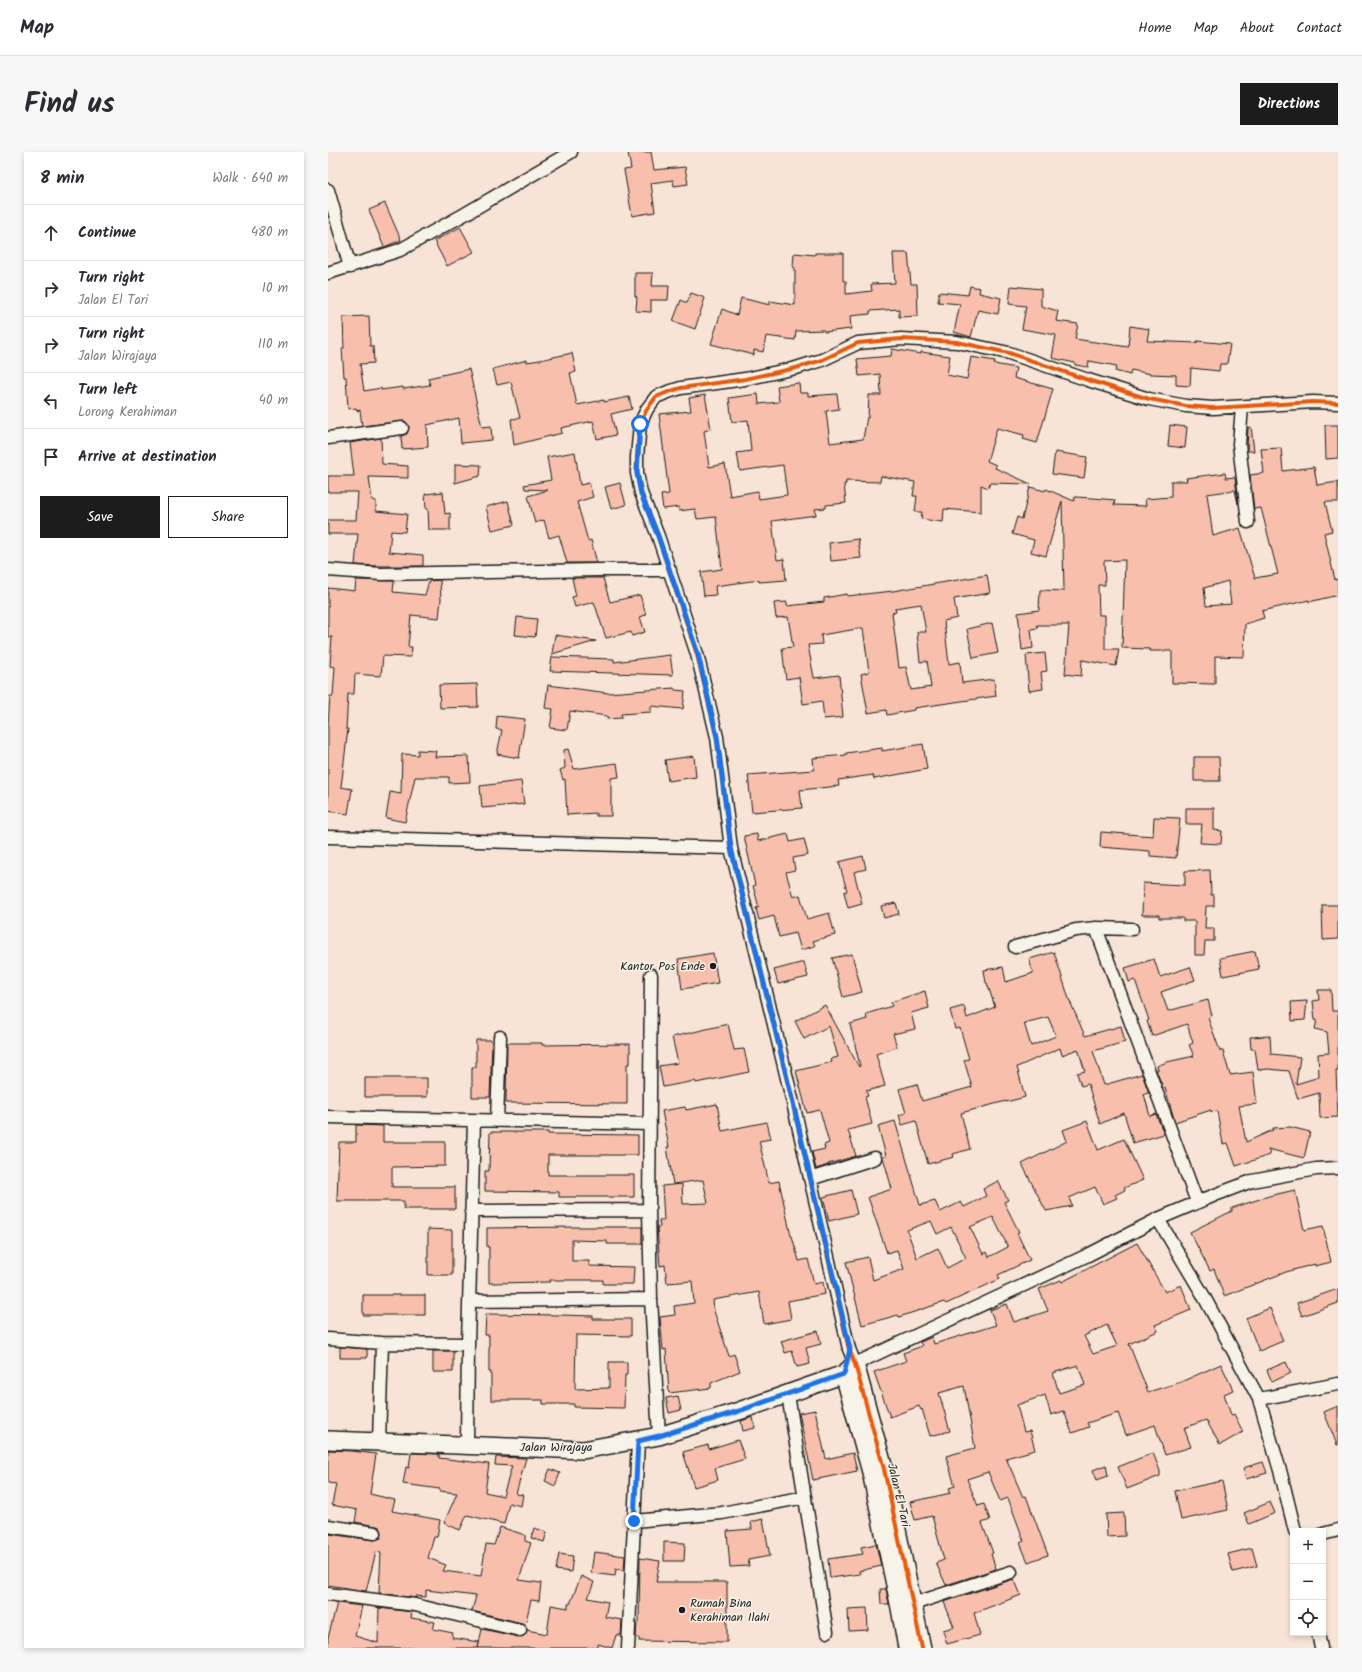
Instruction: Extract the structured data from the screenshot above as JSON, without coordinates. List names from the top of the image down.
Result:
{
  "streets": {
    "street": ["Jalan Wirajaya", "Jalan El Tari"]
  },
  "crossings": [
    ["Jalan Wirajaya", "Jalan El Tari"]
  ],
  "places": ["Kantor Pos Ende", "Rumah Bina Kerahiman Ilahi"],
  "page": {
    "header": "Map",
    "nav": [
      "Home",
      "Map",
      "About",
      "Contact"
    ],
    "title": "Find us",
    "buttons": [
      "Directions",
      ["Save", "Share"]
    ],
    "heading": ["8 min", "Walk · 640 m"],
    "list": [
      ["Continue", "480 m"],
      ["Turn right", "Jalan El Tari", "10 m"],
      ["Turn right", "Jalan Wirajaya", "110 m"],
      ["Turn left", "Lorong Kerahiman", "40 m"],
      "Arrive at destination"
    ],
    "map_buttons": ["+", "−"]
  }
}
